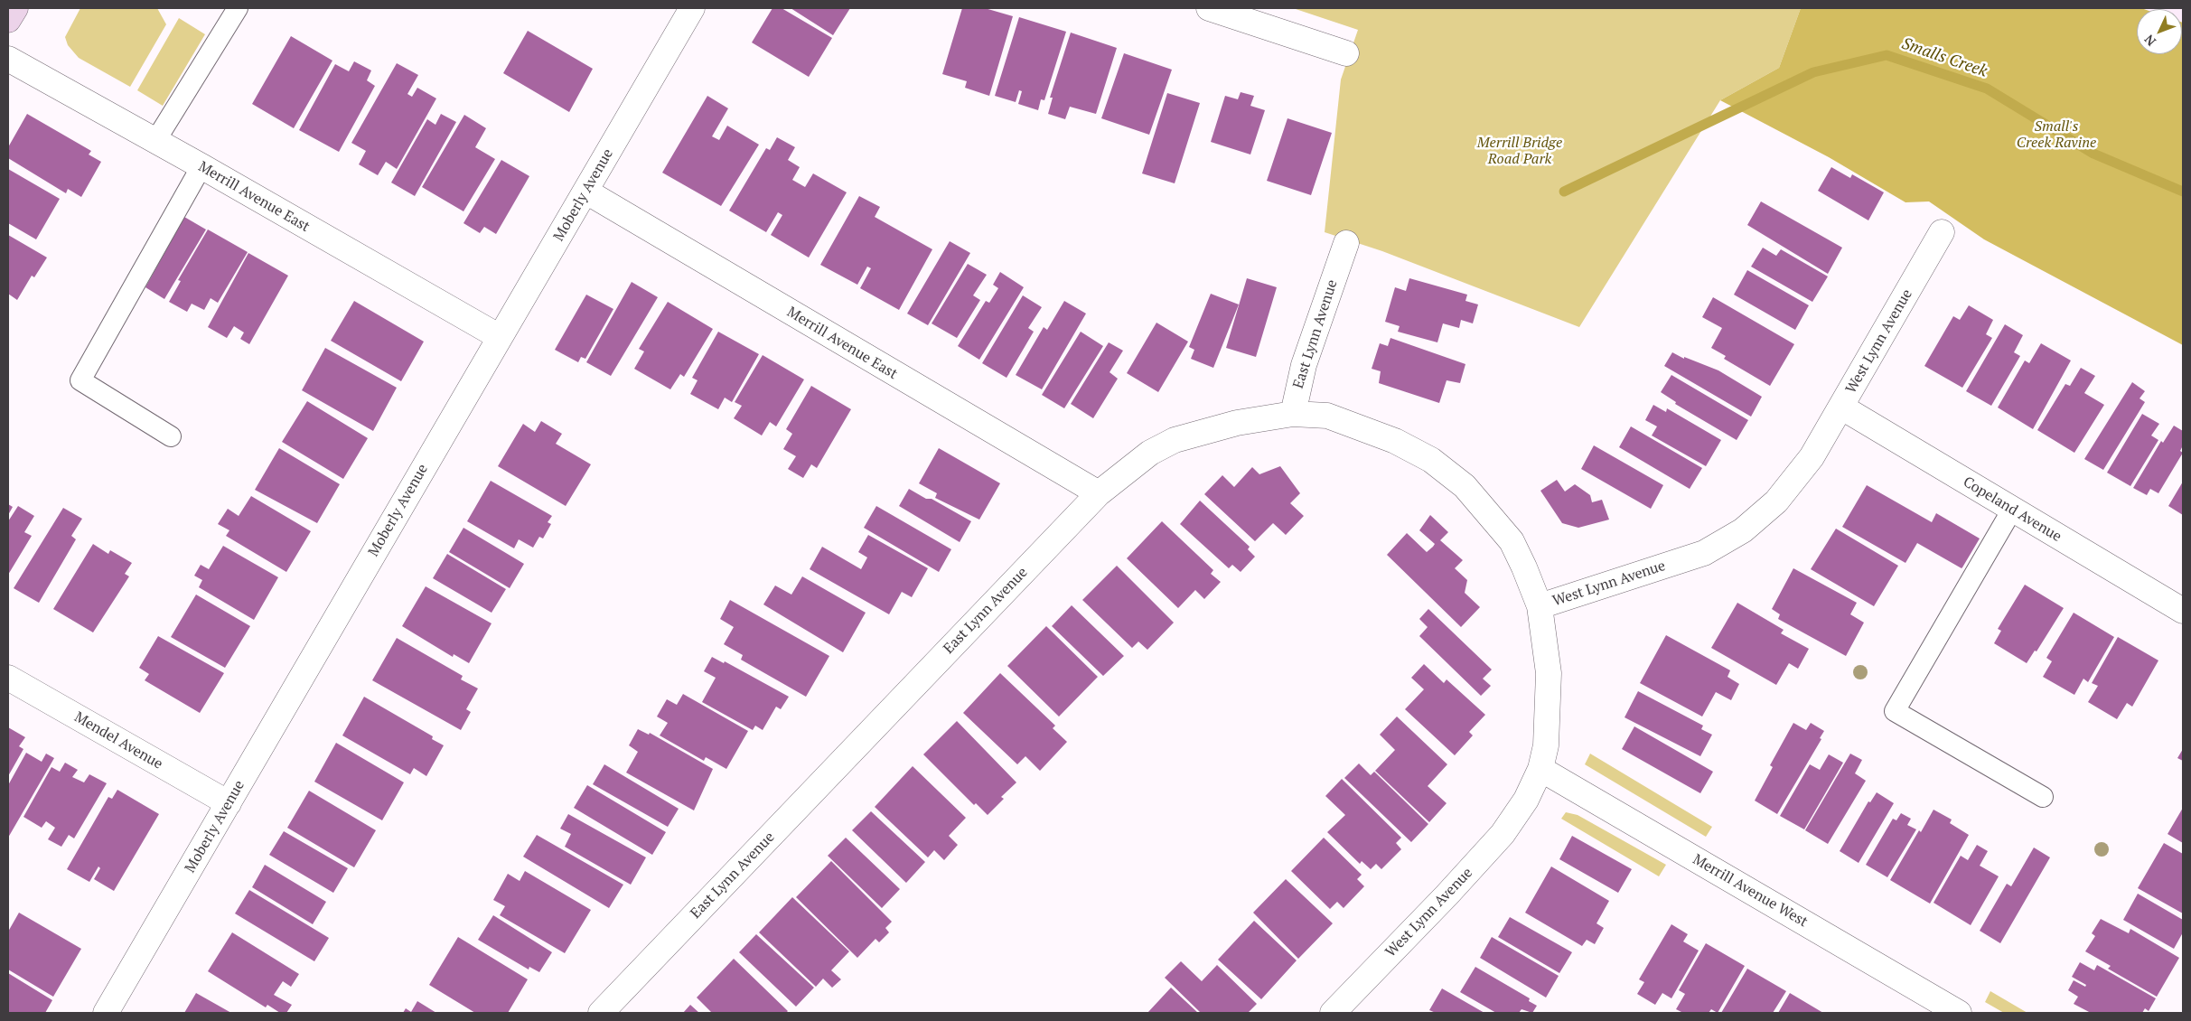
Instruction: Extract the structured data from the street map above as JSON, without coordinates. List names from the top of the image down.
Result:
{
  "streets": {
    "street": [
      "Moberly Avenue",
      "Merrill Avenue East",
      "East Lynn Avenue",
      "West Lynn Avenue",
      "Copeland Avenue",
      "Mendel Avenue",
      "Merrill Avenue West"
    ]
  },
  "crossings": [
    ["Moberly Avenue", "Merrill Avenue East"],
    ["Moberly Avenue", "Mendel Avenue"],
    ["Merrill Avenue East", "East Lynn Avenue"],
    ["West Lynn Avenue", "Copeland Avenue"],
    ["West Lynn Avenue", "Merrill Avenue West"]
  ],
  "water": ["Smalls Creek"],
  "parks": ["Small's Creek Ravine", "Merrill Bridge Road Park"],
  "north": "bottom left"
}
